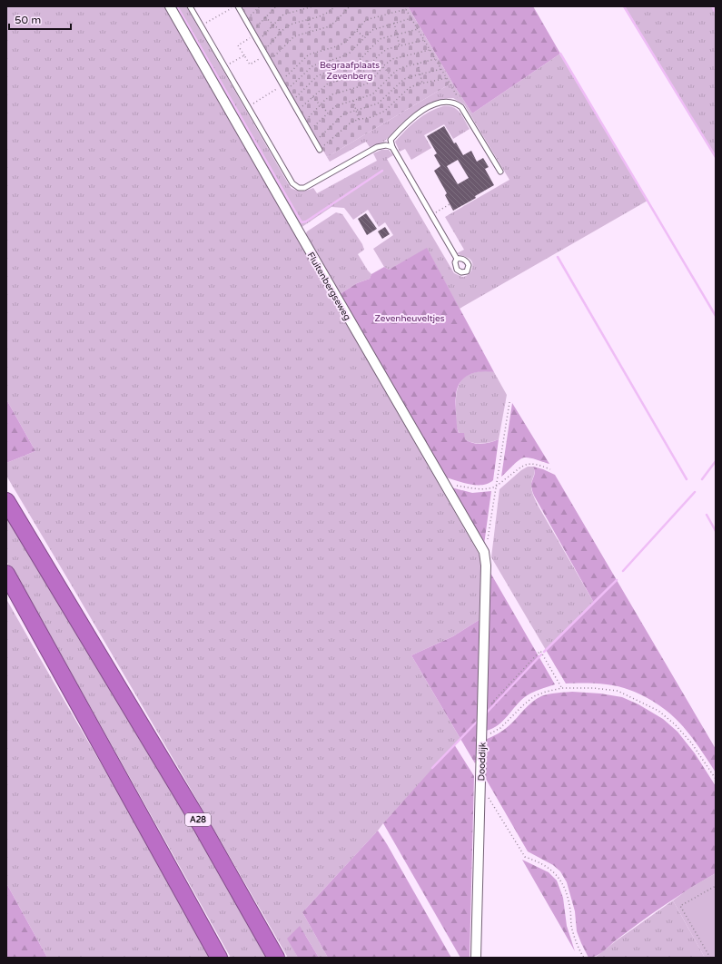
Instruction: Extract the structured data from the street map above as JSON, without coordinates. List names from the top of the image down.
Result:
{
  "streets": {
    "highway": ["A28"],
    "street": ["Fluitenbergseweg", "Dooddijk"]
  },
  "crossings": [
    ["Fluitenbergseweg", "Dooddijk"]
  ],
  "parks": ["Begraafplaats Zevenberg", "Zevenheuveltjes"],
  "scale_bar": "50 m"
}
